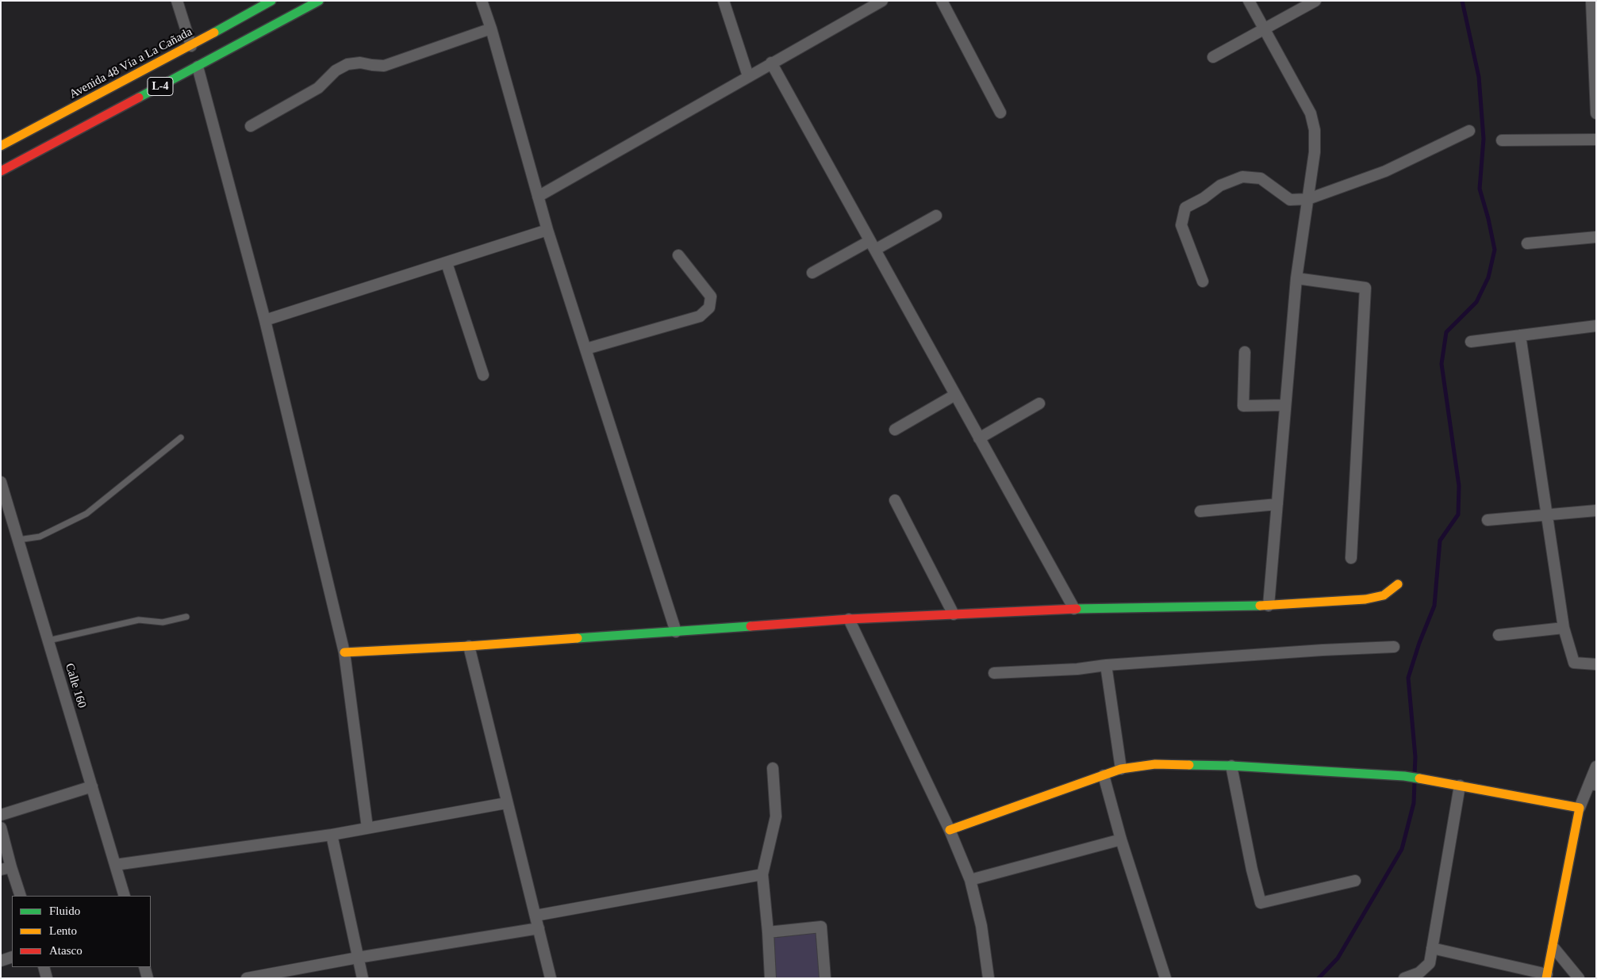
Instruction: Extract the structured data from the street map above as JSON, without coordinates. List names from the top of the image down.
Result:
{
  "streets": {
    "street": ["Avenida 48 Vía a La Cañada", "L-4", "Calle 160"]
  },
  "legend": ["Fluido", "Lento", "Atasco"]
}
